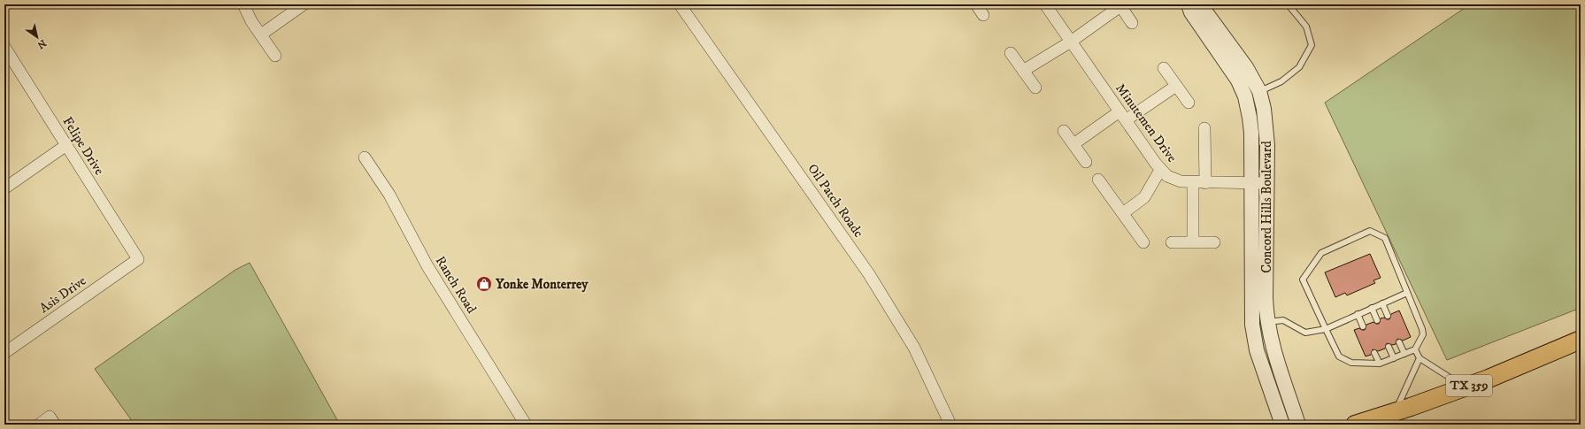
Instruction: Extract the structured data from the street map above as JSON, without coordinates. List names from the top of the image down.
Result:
{
  "streets": {
    "main road": ["TX 359"],
    "street": [
      "Minutemen Drive",
      "Felipe Drive",
      "Oil Patch Roadc",
      "Concord Hills Boulevard",
      "Ranch Road",
      "Asis Drive"
    ]
  },
  "crossings": [
    ["Minutemen Drive", "Concord Hills Boulevard"],
    ["Felipe Drive", "Asis Drive"]
  ],
  "places": {
    "shop": ["Yonke Monterrey"]
  },
  "north": "bottom right"
}
